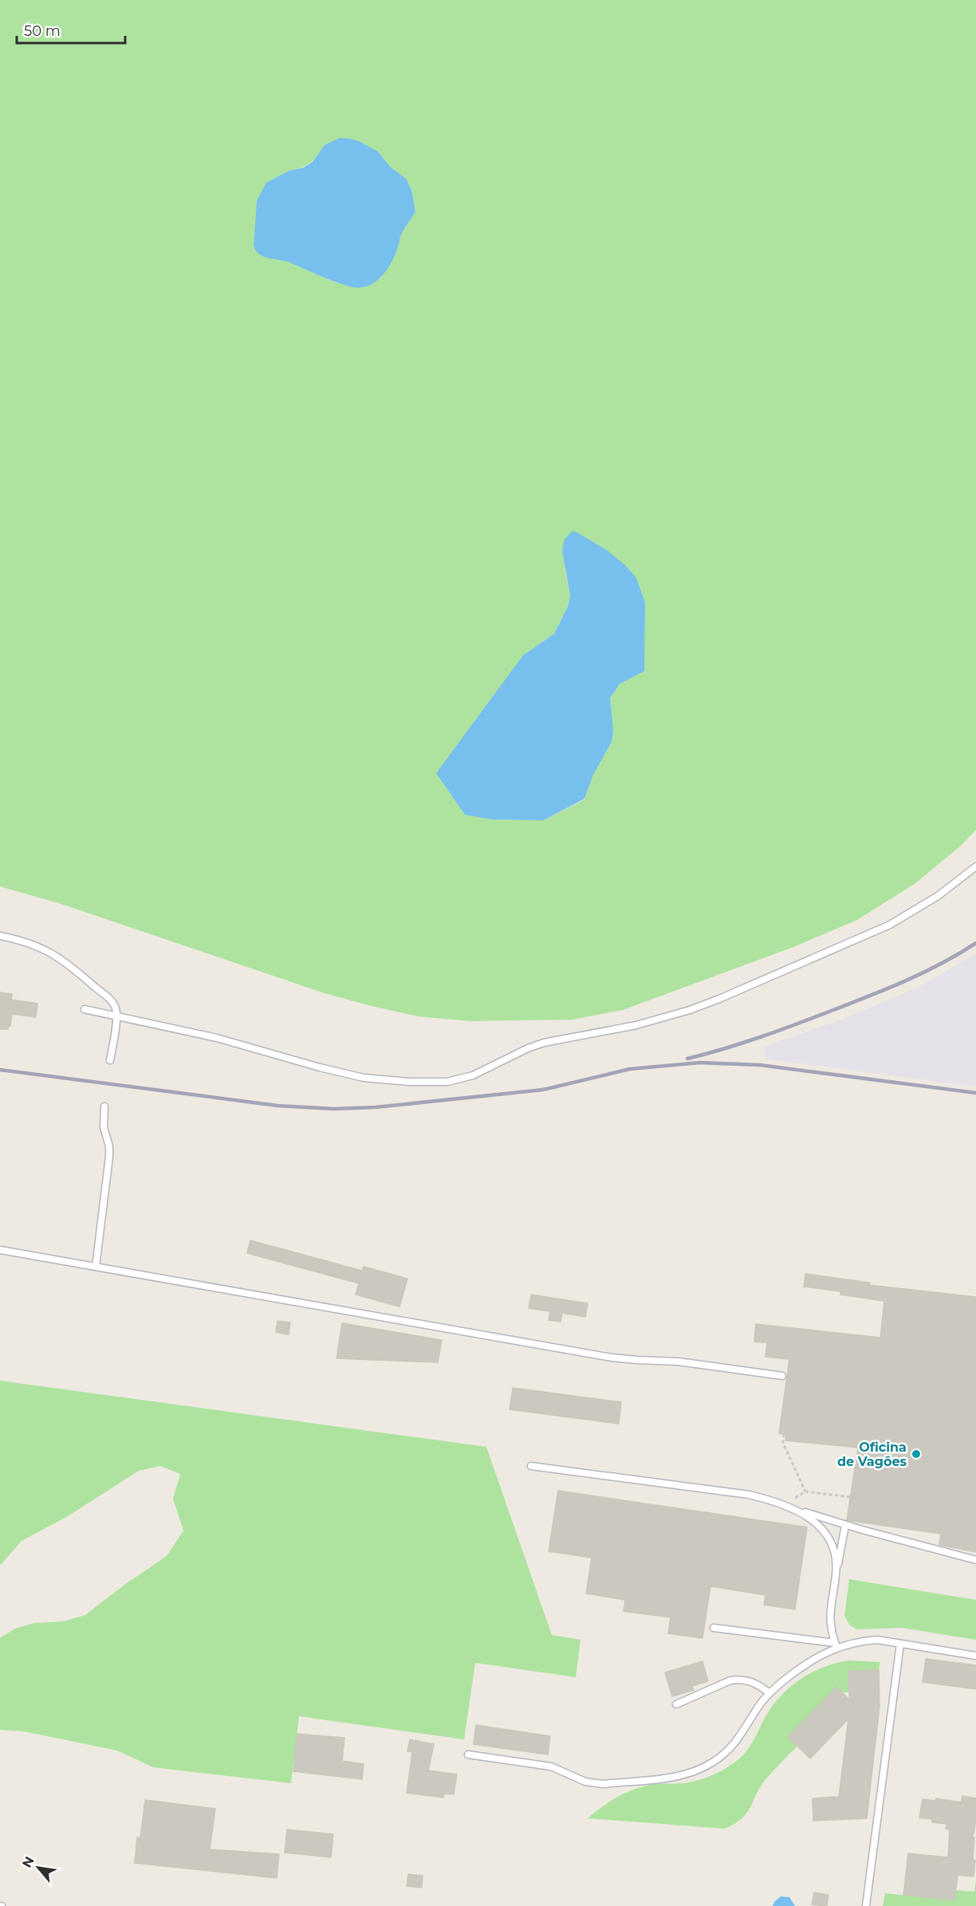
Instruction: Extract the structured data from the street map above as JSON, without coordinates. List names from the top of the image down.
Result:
{
  "places": ["Oficina de Vagões"],
  "scale_bar": "50 m",
  "north": "top left"
}
